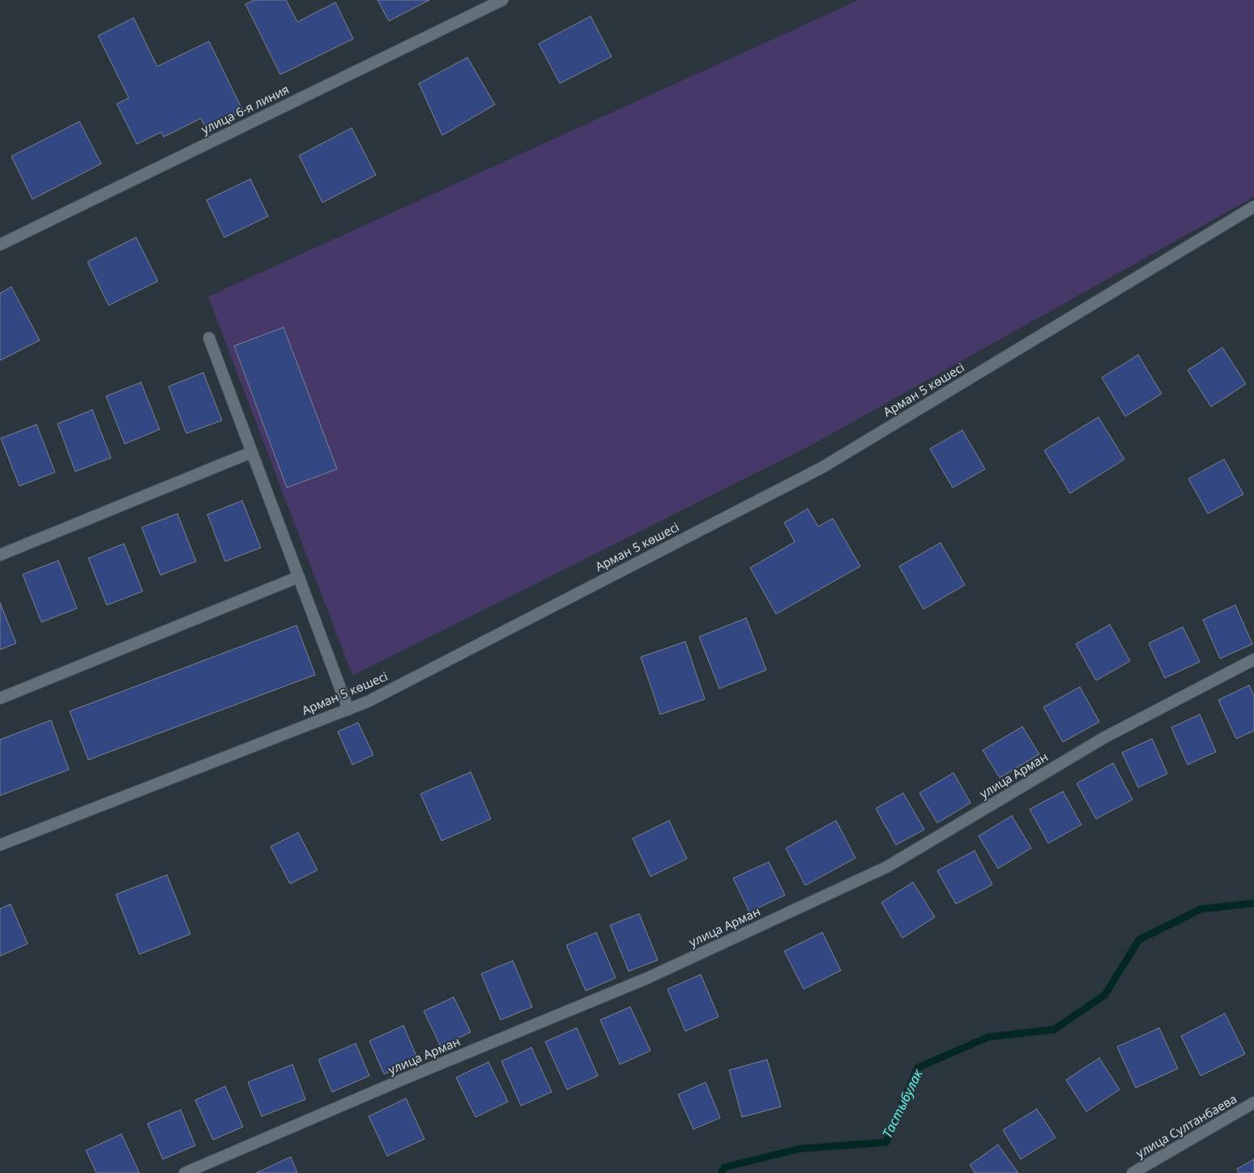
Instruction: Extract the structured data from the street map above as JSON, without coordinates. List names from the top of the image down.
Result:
{
  "streets": {
    "street": [
      "улица 6-я линия",
      "Арман 5 көшесі",
      "улица Арман",
      "улица Султанбаева"
    ]
  },
  "water": ["Тастыбулак"]
}
